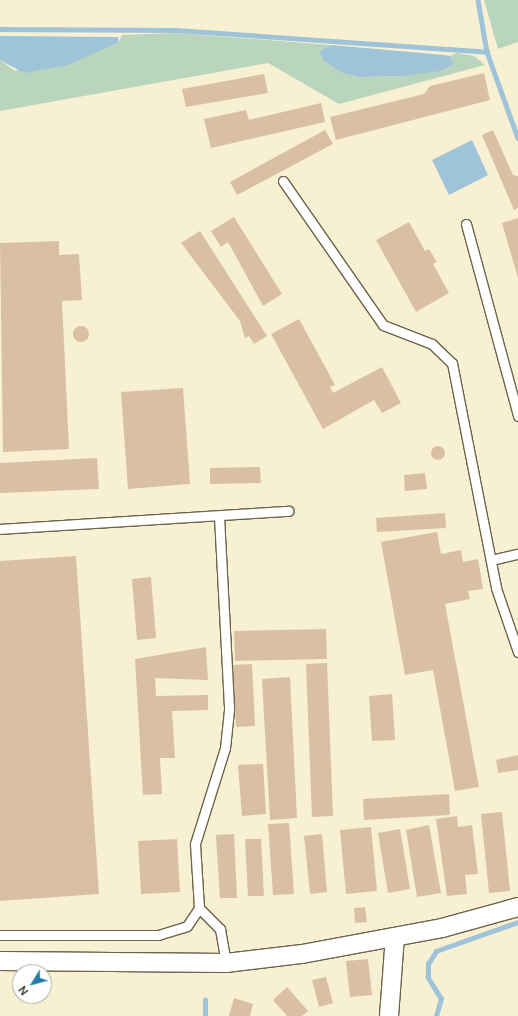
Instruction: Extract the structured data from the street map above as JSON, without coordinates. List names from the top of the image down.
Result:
{
  "north": "bottom left"
}
